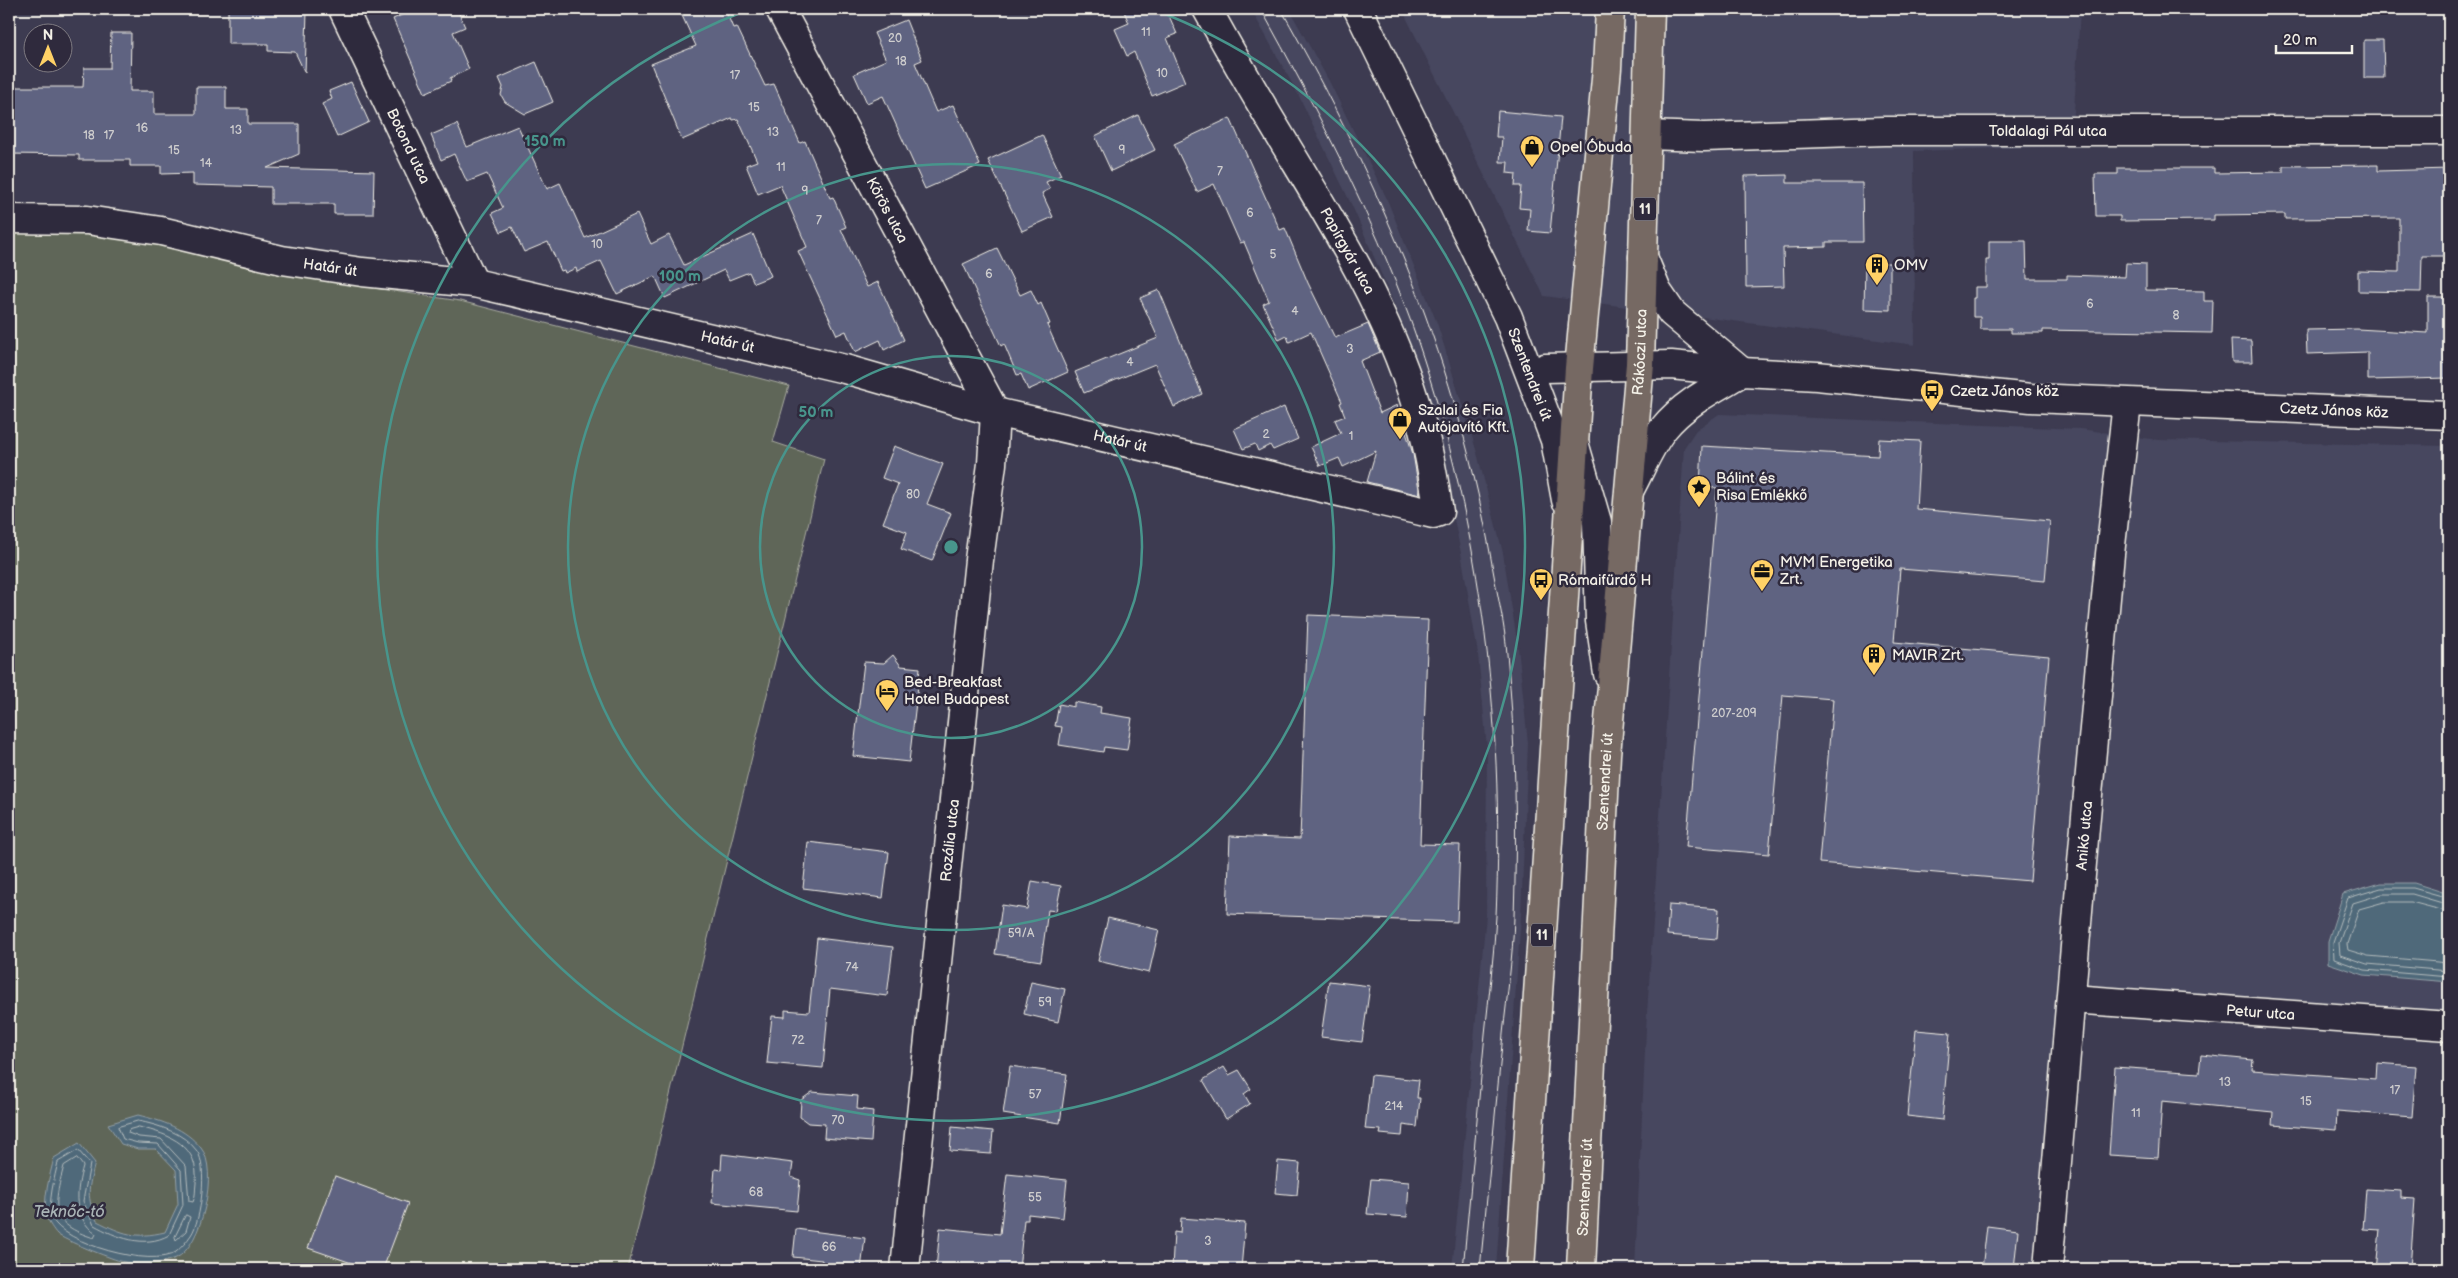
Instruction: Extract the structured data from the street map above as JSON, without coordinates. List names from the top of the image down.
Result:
{
  "streets": {
    "main road": ["11", "Rákóczi utca", "Szentendrei út"],
    "street": [
      "Toldalagi Pál utca",
      "Botond utca",
      "Körös utca",
      "Papírgyár utca",
      "Határ út",
      "Czetz János köz",
      "Anikó utca",
      "Rozália utca",
      "Petur utca"
    ]
  },
  "crossings": [
    ["Toldalagi Pál utca", "Rákóczi utca"],
    ["Botond utca", "Határ út"],
    ["11", "Szentendrei út"],
    ["11", "Czetz János köz"],
    ["Körös utca", "Határ út"],
    ["Körös utca", "Rozália utca"],
    ["Papírgyár utca", "Határ út"],
    ["Határ út", "Rozália utca"],
    ["Rákóczi utca", "Szentendrei út"],
    ["Rákóczi utca", "Czetz János köz"],
    ["Szentendrei út", "Czetz János köz"],
    ["Czetz János köz", "Anikó utca"],
    ["Anikó utca", "Petur utca"]
  ],
  "water": ["Teknőc-tó"],
  "places": {
    "shop": ["Opel Óbuda", "Szalai és Fia Autójavító Kft."],
    "building": ["OMV", "MAVIR Zrt."],
    "bus stop": ["Czetz János köz", "Rómaifürdő H"],
    "place": ["Bálint és Risa Emlékkő"],
    "office": ["MVM Energetika Zrt."],
    "hotel": ["Bed-Breakfast Hotel Budapest"]
  },
  "house_numbers": [
    "11",
    "20",
    "18",
    "10",
    "17",
    "15",
    "16",
    "13",
    "13",
    "18",
    "17",
    "15",
    "9",
    "14",
    "11",
    "7",
    "9",
    "6",
    "7",
    "10",
    "5",
    "6",
    "6",
    "4",
    "8",
    "3",
    "4",
    "2",
    "1",
    "80",
    "207-209",
    "59/A",
    "74",
    "59",
    "72",
    "13",
    "17",
    "57",
    "15",
    "214",
    "11",
    "70",
    "68",
    "55",
    "3",
    "66"
  ],
  "scale_bar": "20 m",
  "north": "top",
  "rings": ["150 m", "100 m", "50 m"]
}
